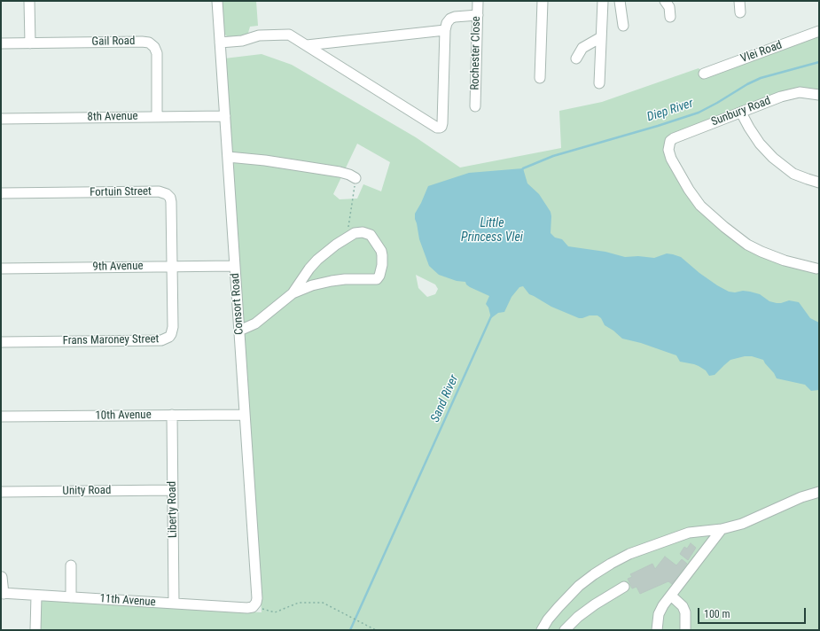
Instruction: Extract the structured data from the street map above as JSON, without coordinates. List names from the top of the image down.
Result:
{
  "streets": {
    "street": [
      "Gail Road",
      "Vlei Road",
      "Rochester Close",
      "Sunbury Road",
      "8th Avenue",
      "Fortuin Street",
      "9th Avenue",
      "Consort Road",
      "Frans Maroney Street",
      "10th Avenue",
      "Unity Road",
      "Liberty Road",
      "11th Avenue"
    ]
  },
  "crossings": [
    ["Gail Road", "8th Avenue"],
    ["8th Avenue", "Consort Road"],
    ["Fortuin Street", "9th Avenue"],
    ["Fortuin Street", "Frans Maroney Street"],
    ["9th Avenue", "Consort Road"],
    ["9th Avenue", "Frans Maroney Street"],
    ["Consort Road", "10th Avenue"],
    ["Consort Road", "11th Avenue"],
    ["10th Avenue", "Liberty Road"],
    ["Unity Road", "Liberty Road"],
    ["Liberty Road", "11th Avenue"]
  ],
  "water": ["Diep River", "Little Princess Vlei", "Sand River"],
  "scale_bar": "100 m"
}
